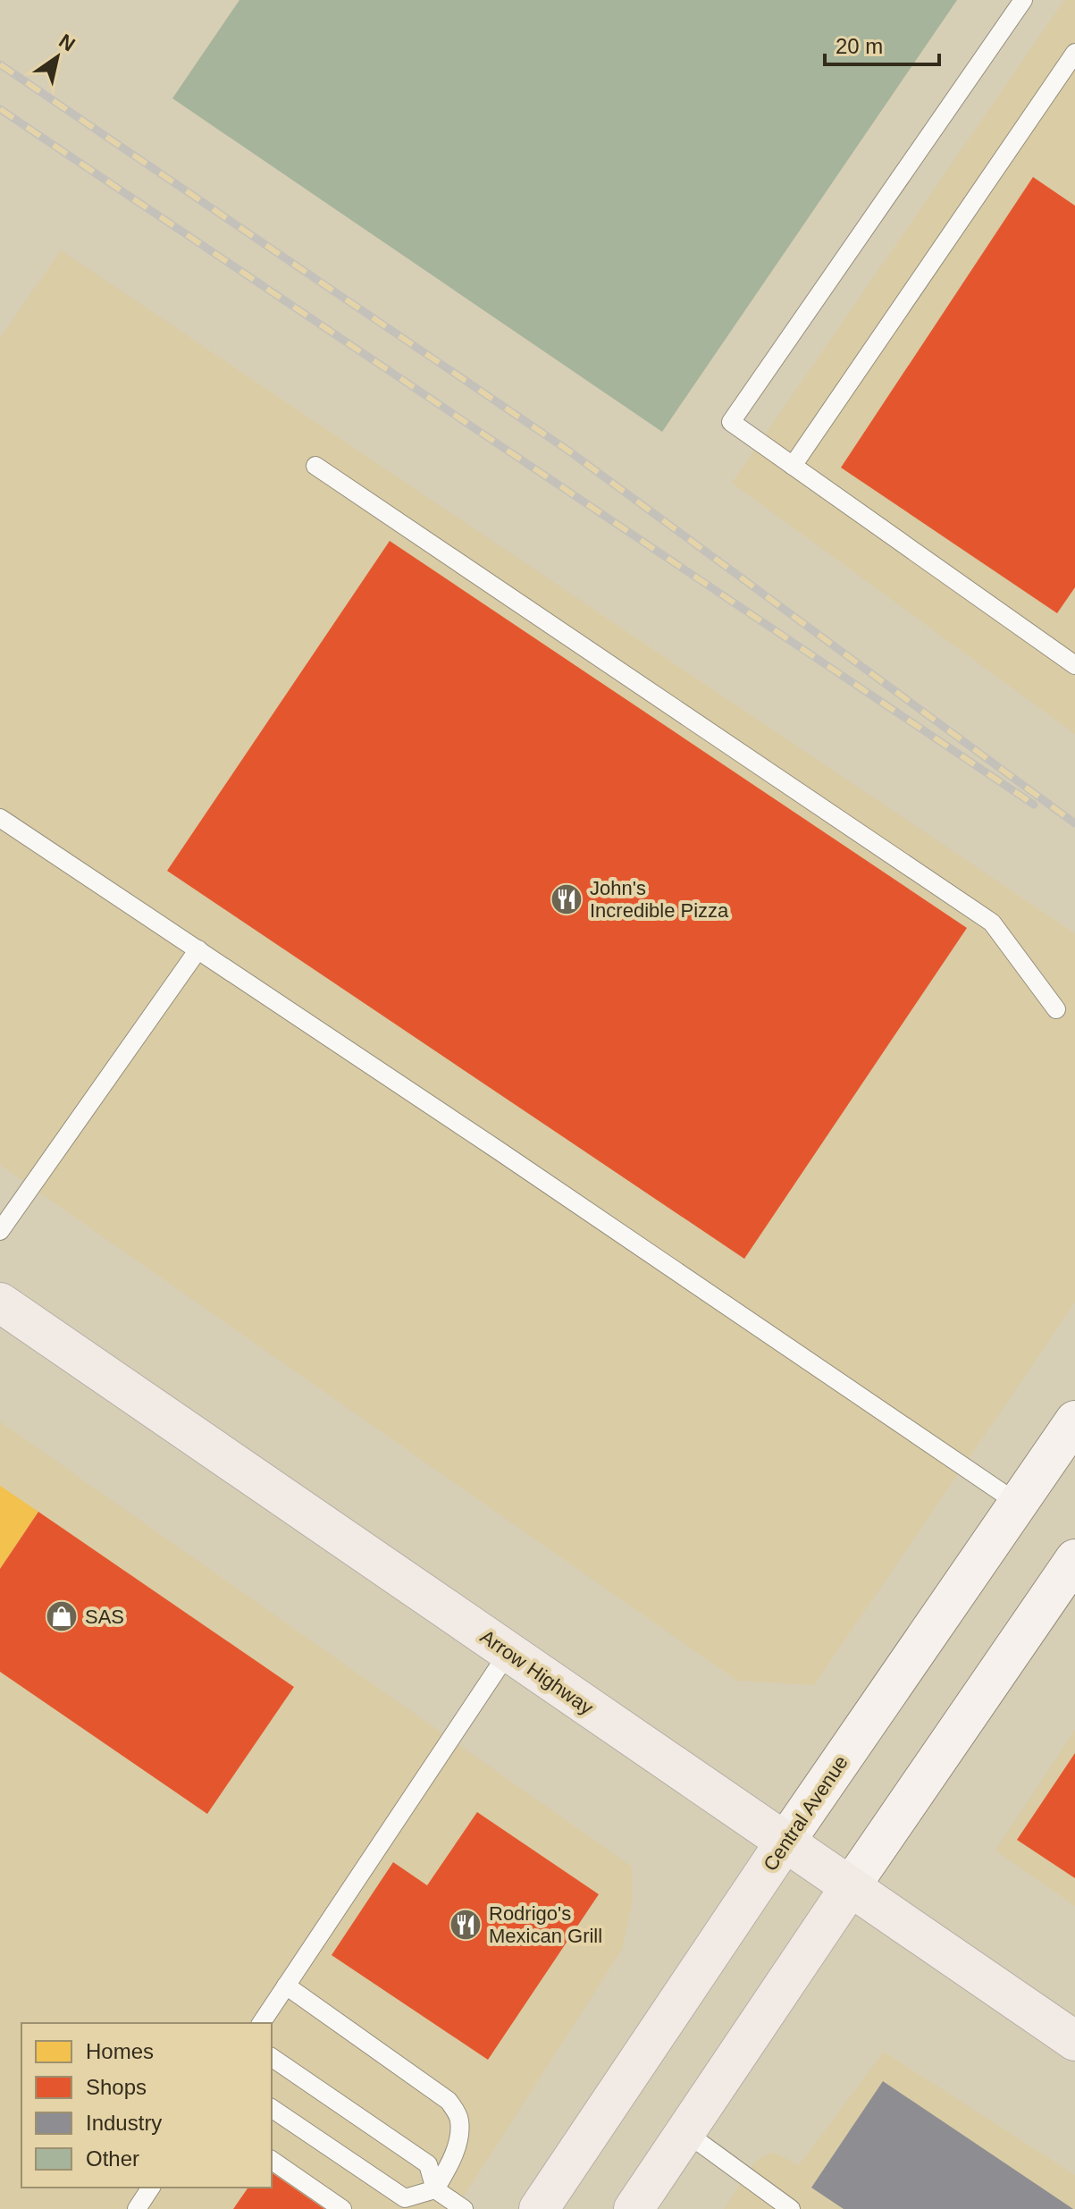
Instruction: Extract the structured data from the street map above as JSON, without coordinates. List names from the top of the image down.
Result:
{
  "streets": {
    "main road": ["Arrow Highway", "Central Avenue"]
  },
  "crossings": [
    ["Arrow Highway", "Central Avenue"]
  ],
  "places": {
    "restaurant": ["John's Incredible Pizza", "Rodrigo's Mexican Grill"],
    "shop": ["SAS"]
  },
  "legend": [
    "Homes",
    "Shops",
    "Industry",
    "Other"
  ],
  "scale_bar": "20 m",
  "north": "top right"
}
